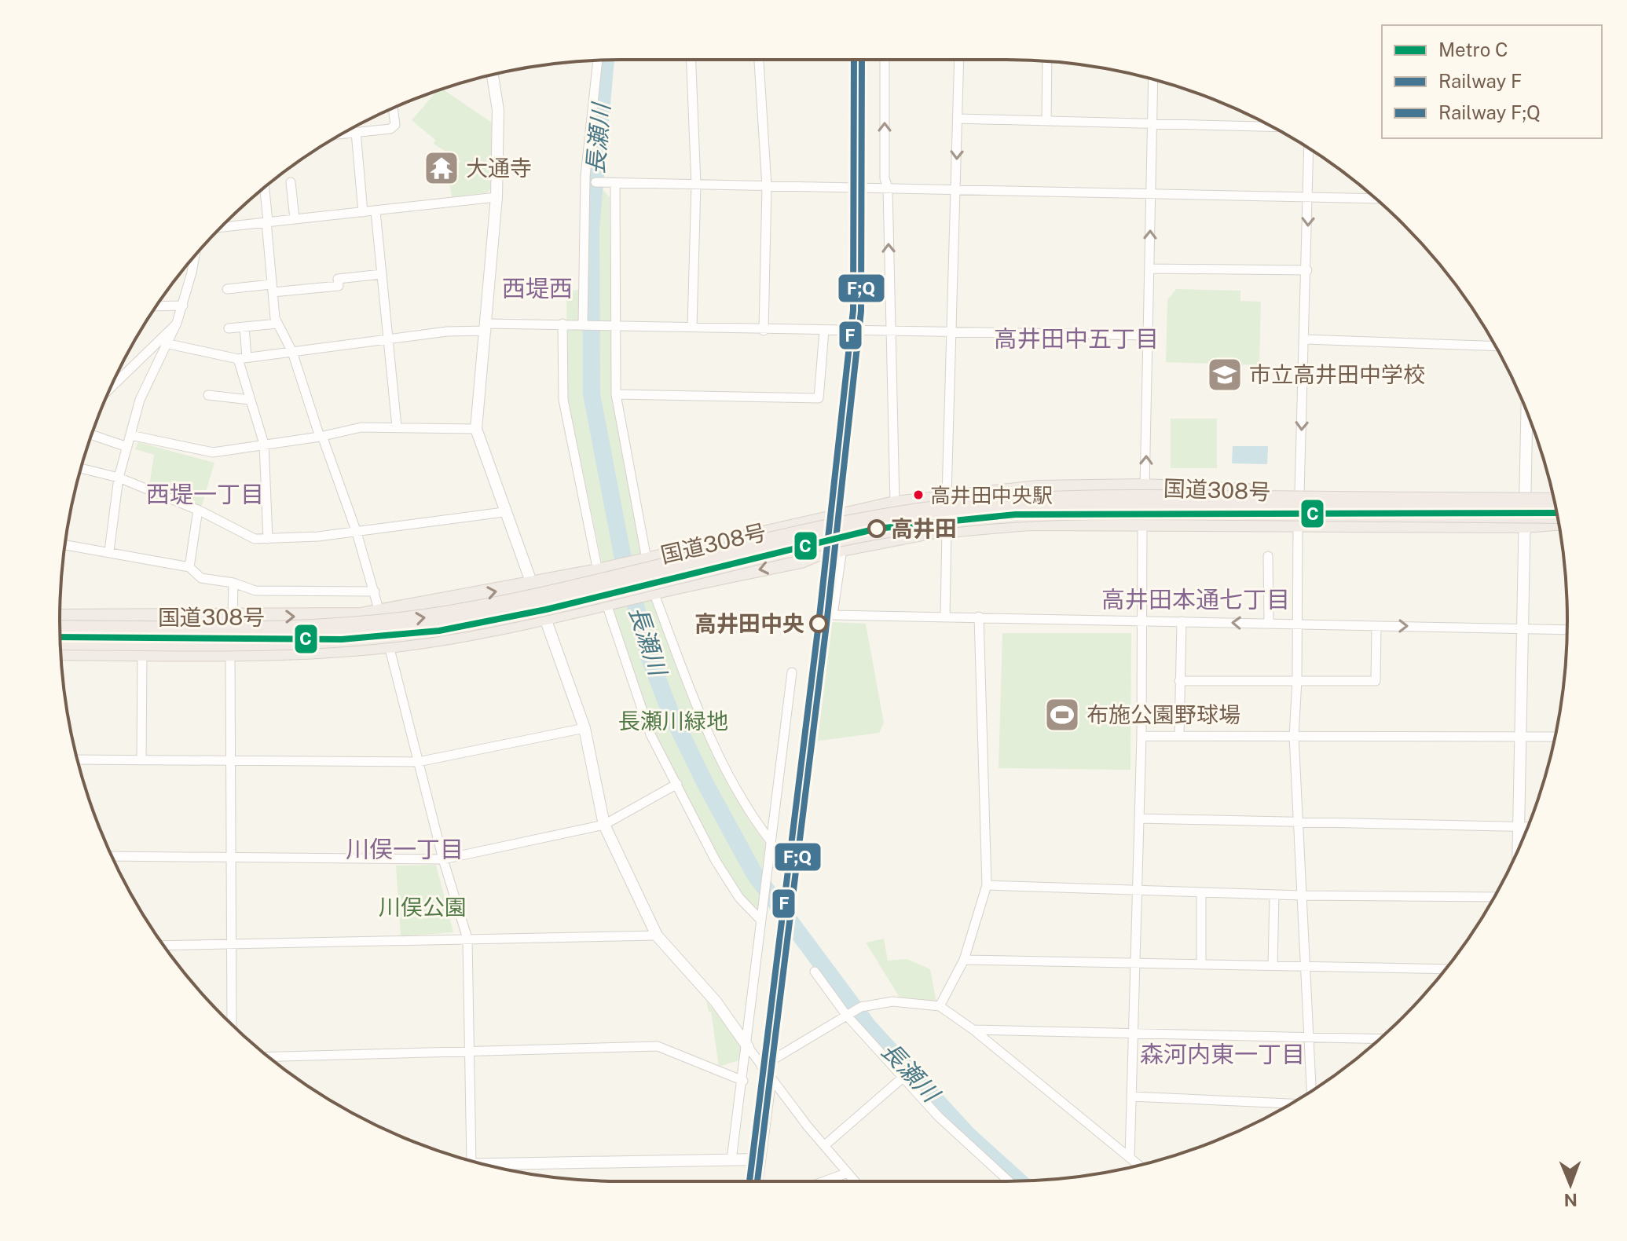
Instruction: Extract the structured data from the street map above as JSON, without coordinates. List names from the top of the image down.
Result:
{
  "streets": {
    "highway": ["国道308号"]
  },
  "districts": [
    "西堤西",
    "高井田中五丁目",
    "西堤一丁目",
    "高井田本通七丁目",
    "川俣一丁目",
    "森河内東一丁目"
  ],
  "water": ["長瀬川"],
  "parks": ["長瀬川緑地", "川俣公園"],
  "places": {
    "temple": ["大通寺"],
    "school or university": ["市立高井田中学校"],
    "other": ["高井田中央駅", "高井田", "高井田中央"],
    "sports": ["布施公園野球場"]
  },
  "lines": ["rail line F", "rail line F;Q", "metro line C"],
  "legend": ["Metro C", "Railway F", "Railway F;Q"],
  "north": "bottom"
}
